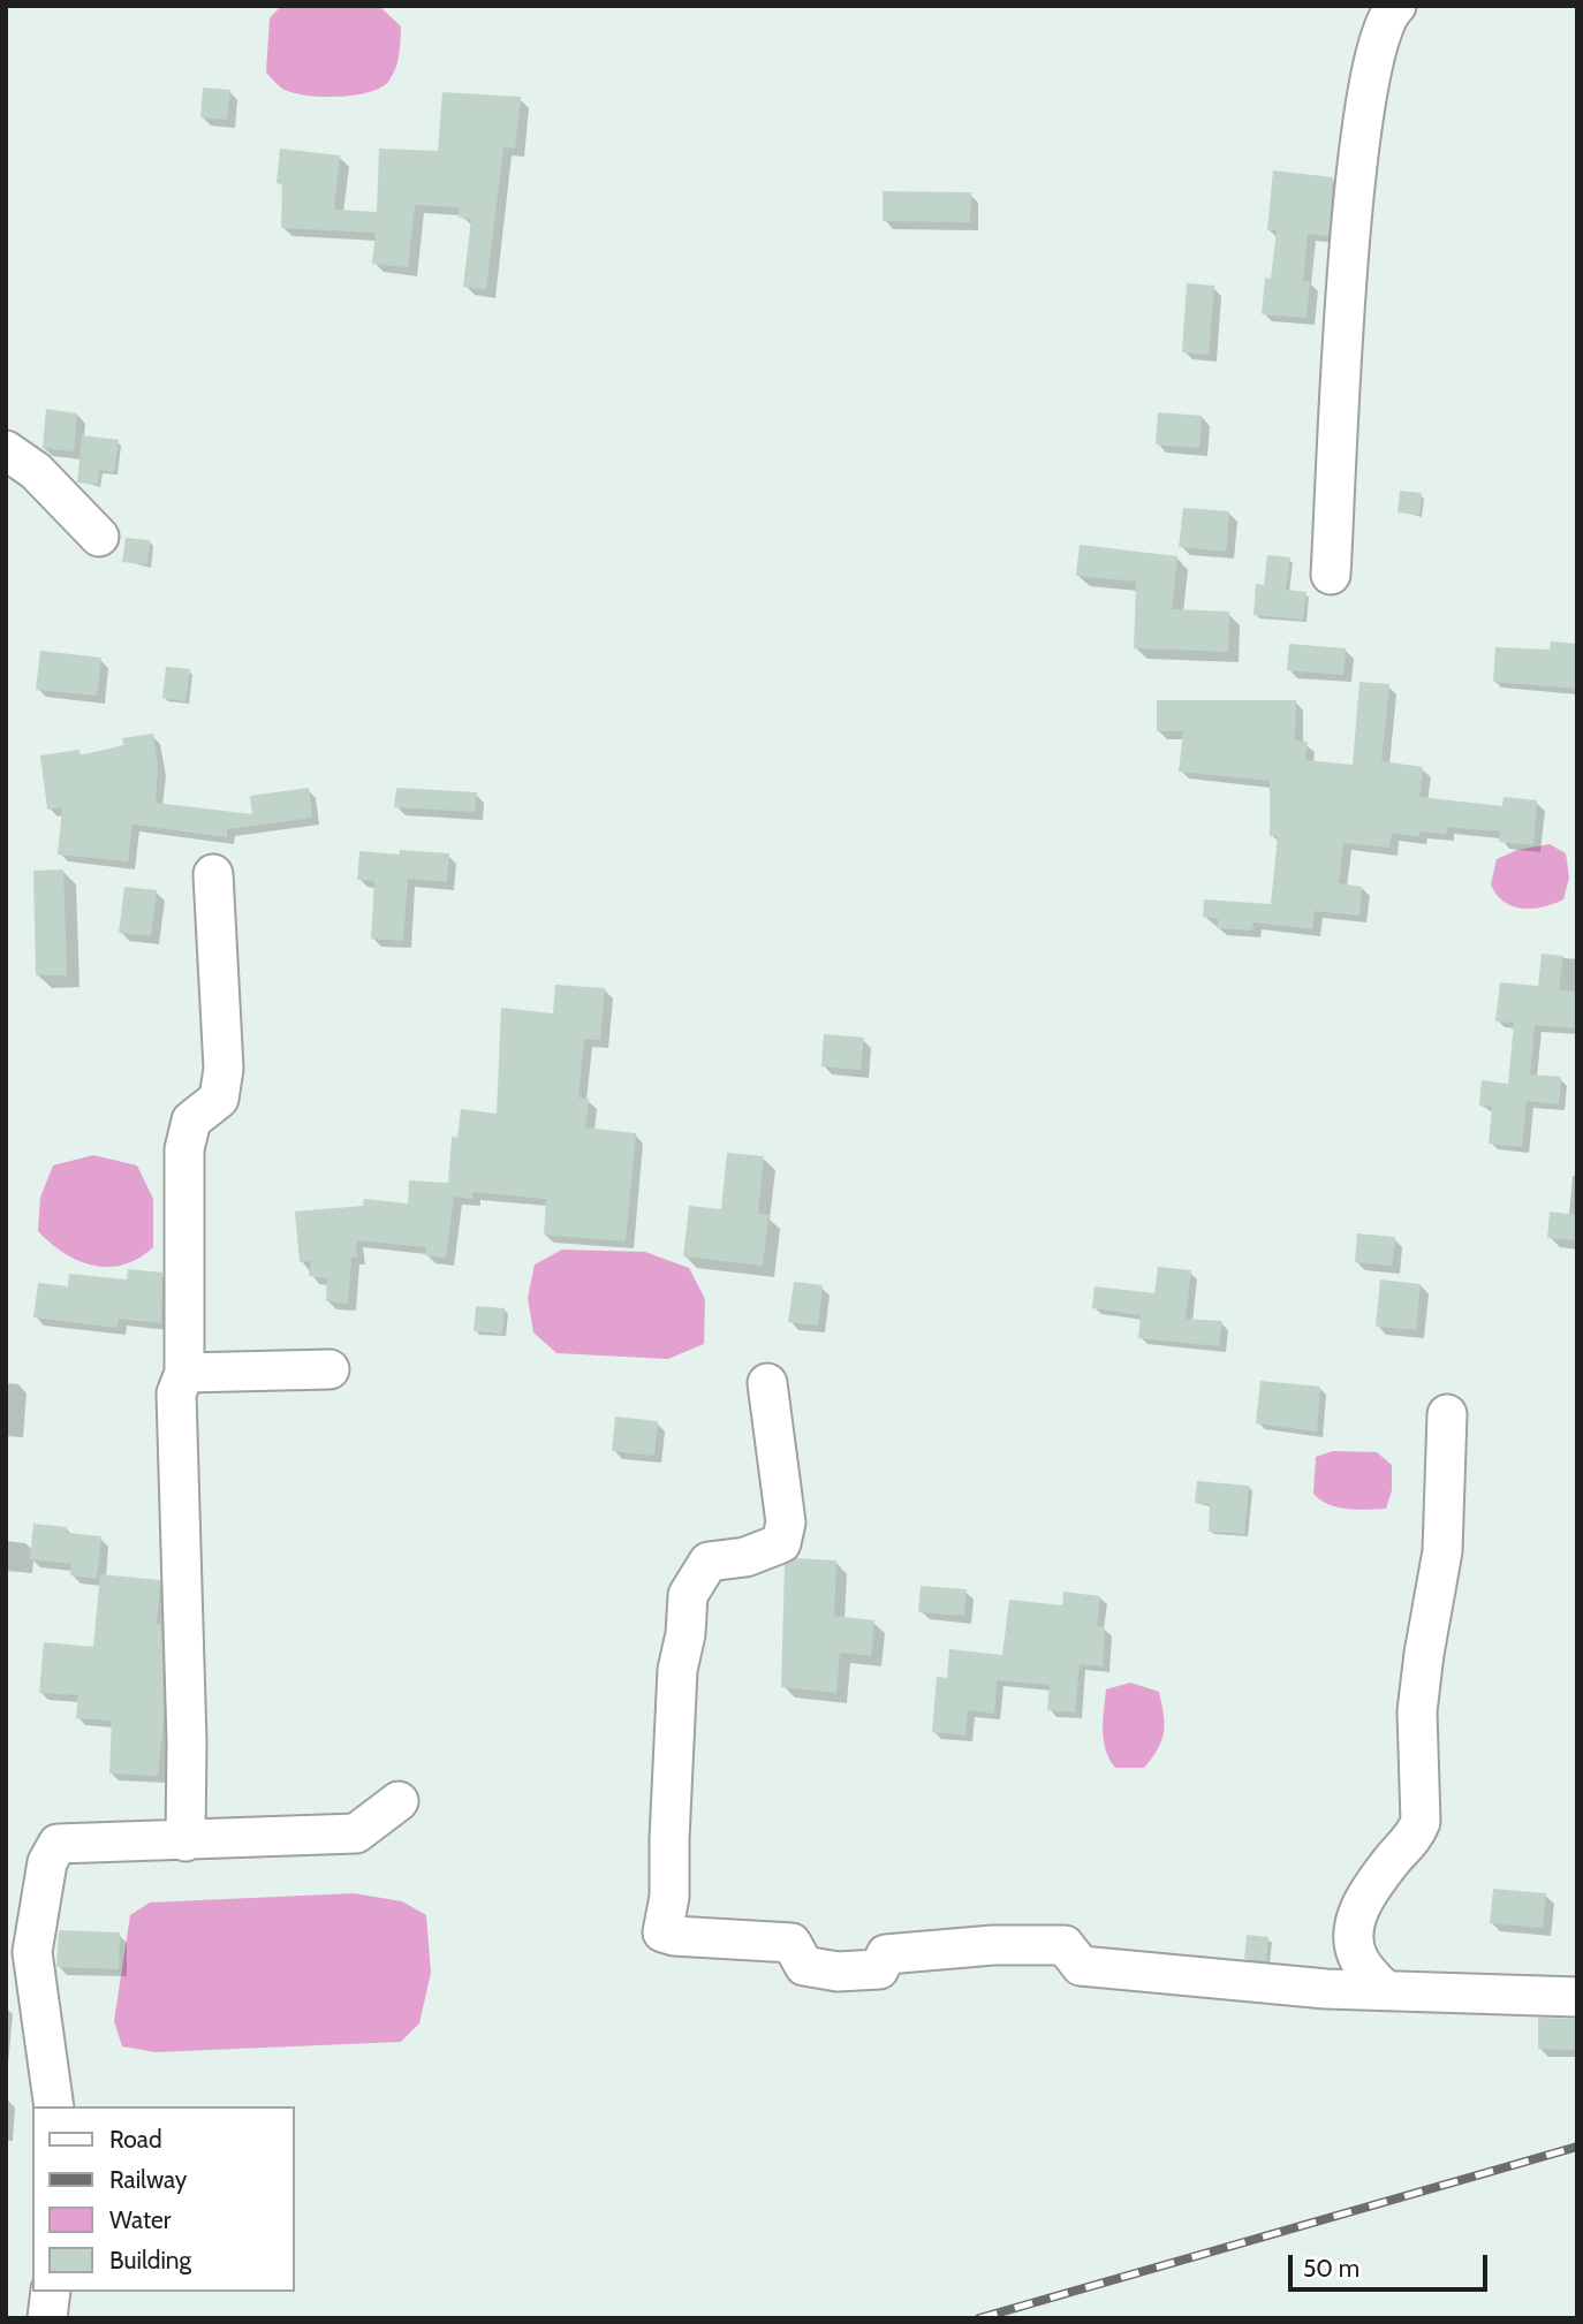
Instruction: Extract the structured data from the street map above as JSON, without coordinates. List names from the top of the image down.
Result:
{
  "legend": [
    "Road",
    "Railway",
    "Water",
    "Building"
  ],
  "scale_bar": "50 m"
}
